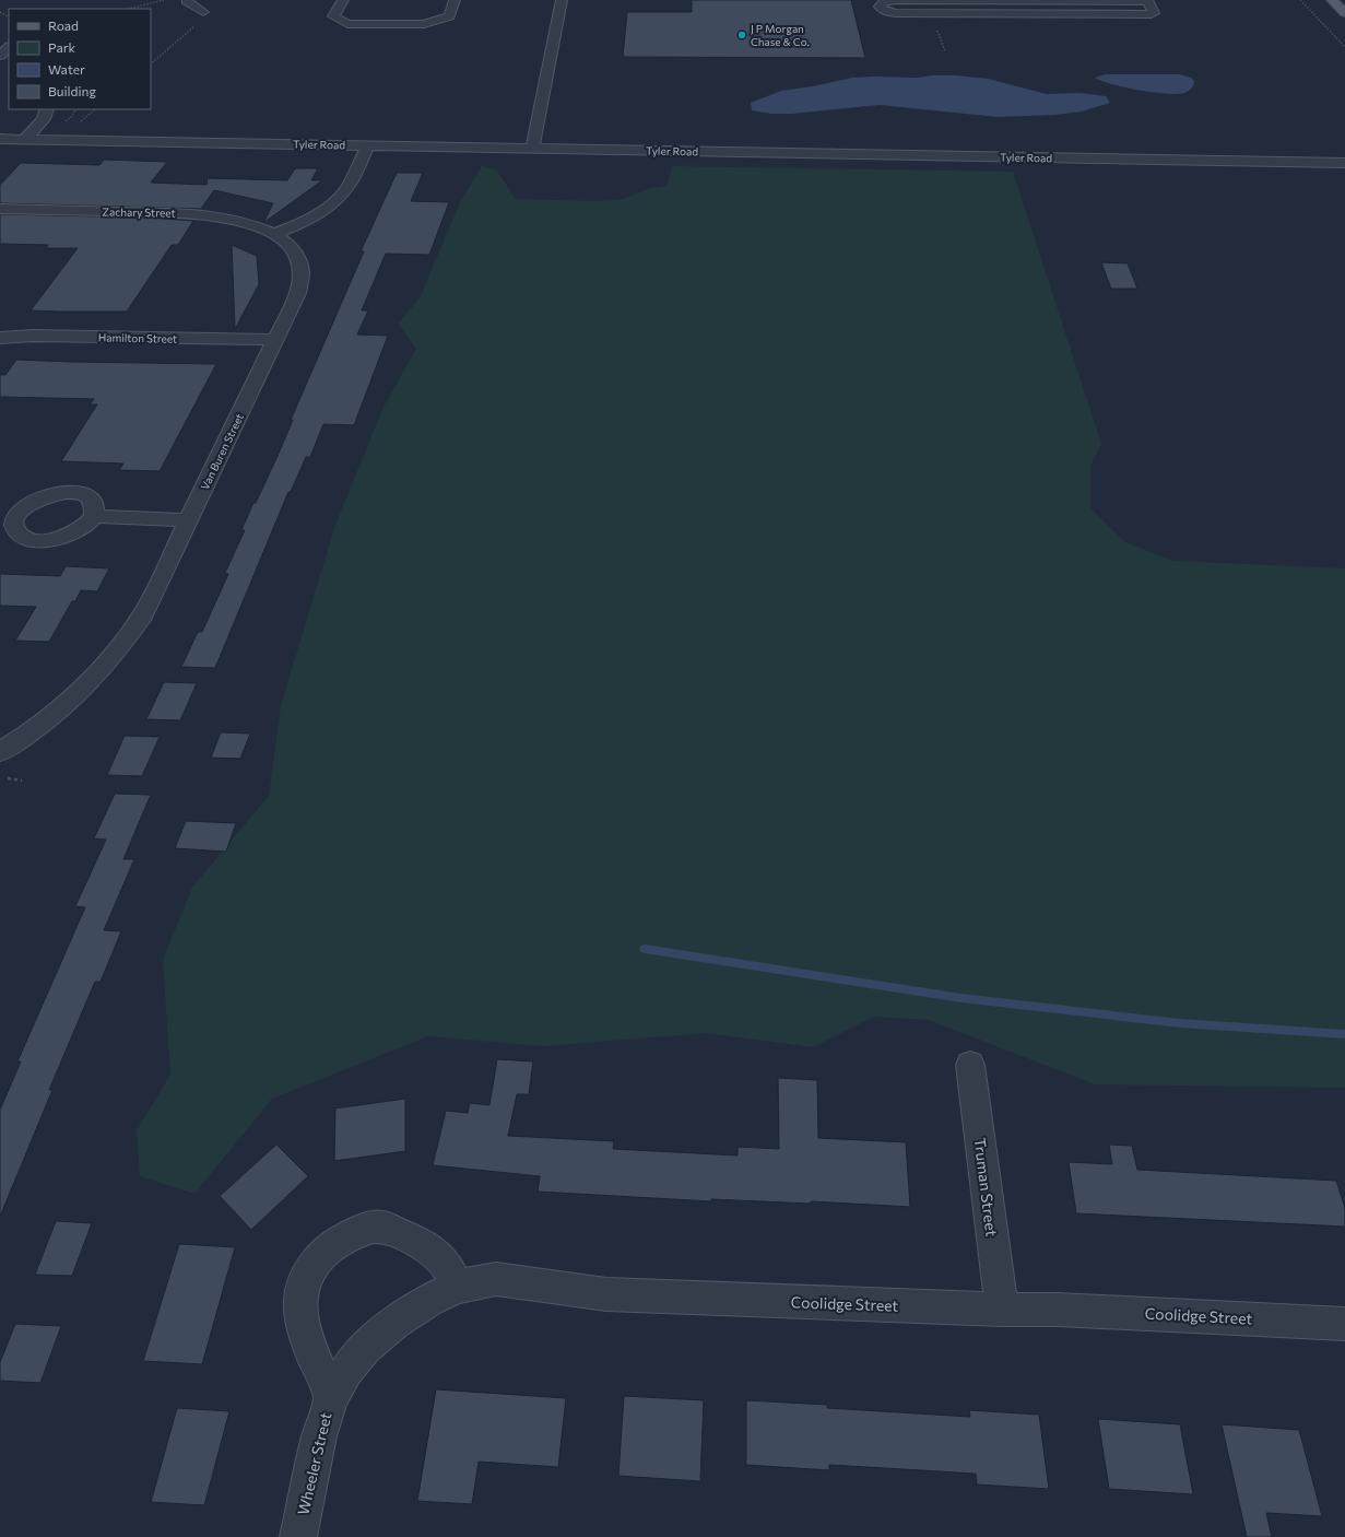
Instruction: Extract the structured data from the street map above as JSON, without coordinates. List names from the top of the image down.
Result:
{
  "streets": {
    "street": [
      "Tyler Road",
      "Zachary Street",
      "Hamilton Street",
      "Van Buren Street",
      "Truman Street",
      "Coolidge Street",
      "Wheeler Street"
    ]
  },
  "crossings": [
    ["Zachary Street", "Van Buren Street"],
    ["Hamilton Street", "Van Buren Street"],
    ["Truman Street", "Coolidge Street"],
    ["Coolidge Street", "Wheeler Street"]
  ],
  "places": ["J P Morgan Chase & Co."],
  "legend": [
    "Road",
    "Park",
    "Water",
    "Building"
  ]
}
